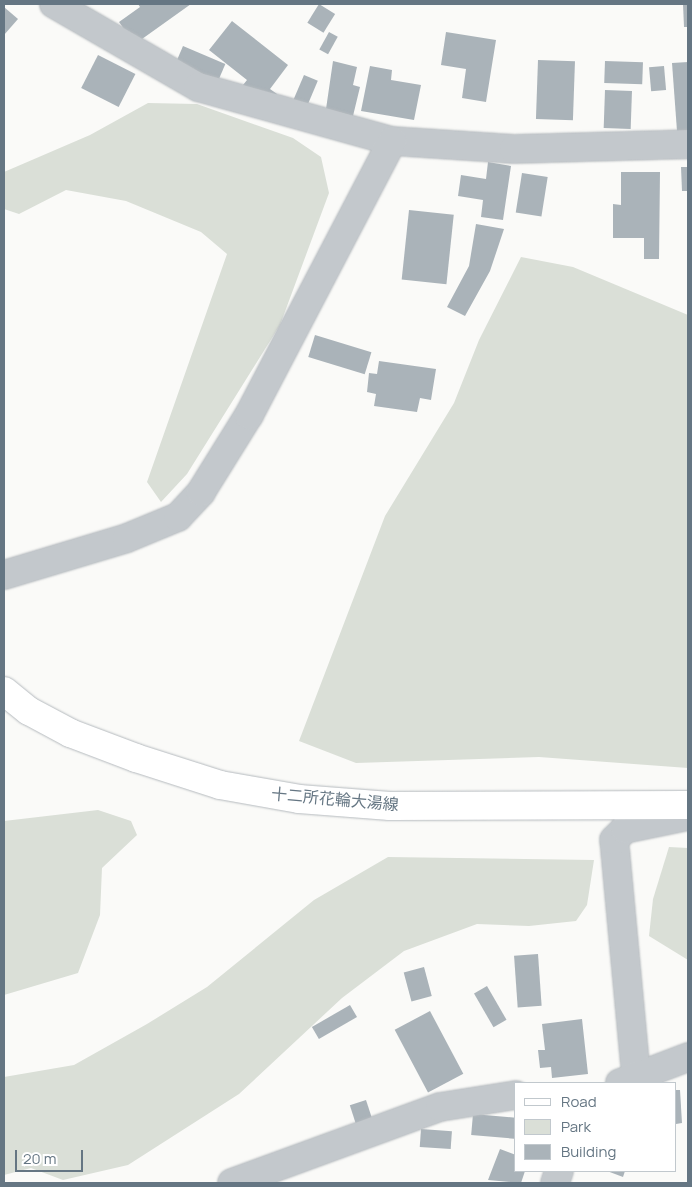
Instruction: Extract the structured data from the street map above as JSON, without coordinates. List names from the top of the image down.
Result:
{
  "streets": {
    "main road": ["十二所花輪大湯線"]
  },
  "legend": ["Road", "Park", "Building"],
  "scale_bar": "20 m"
}
